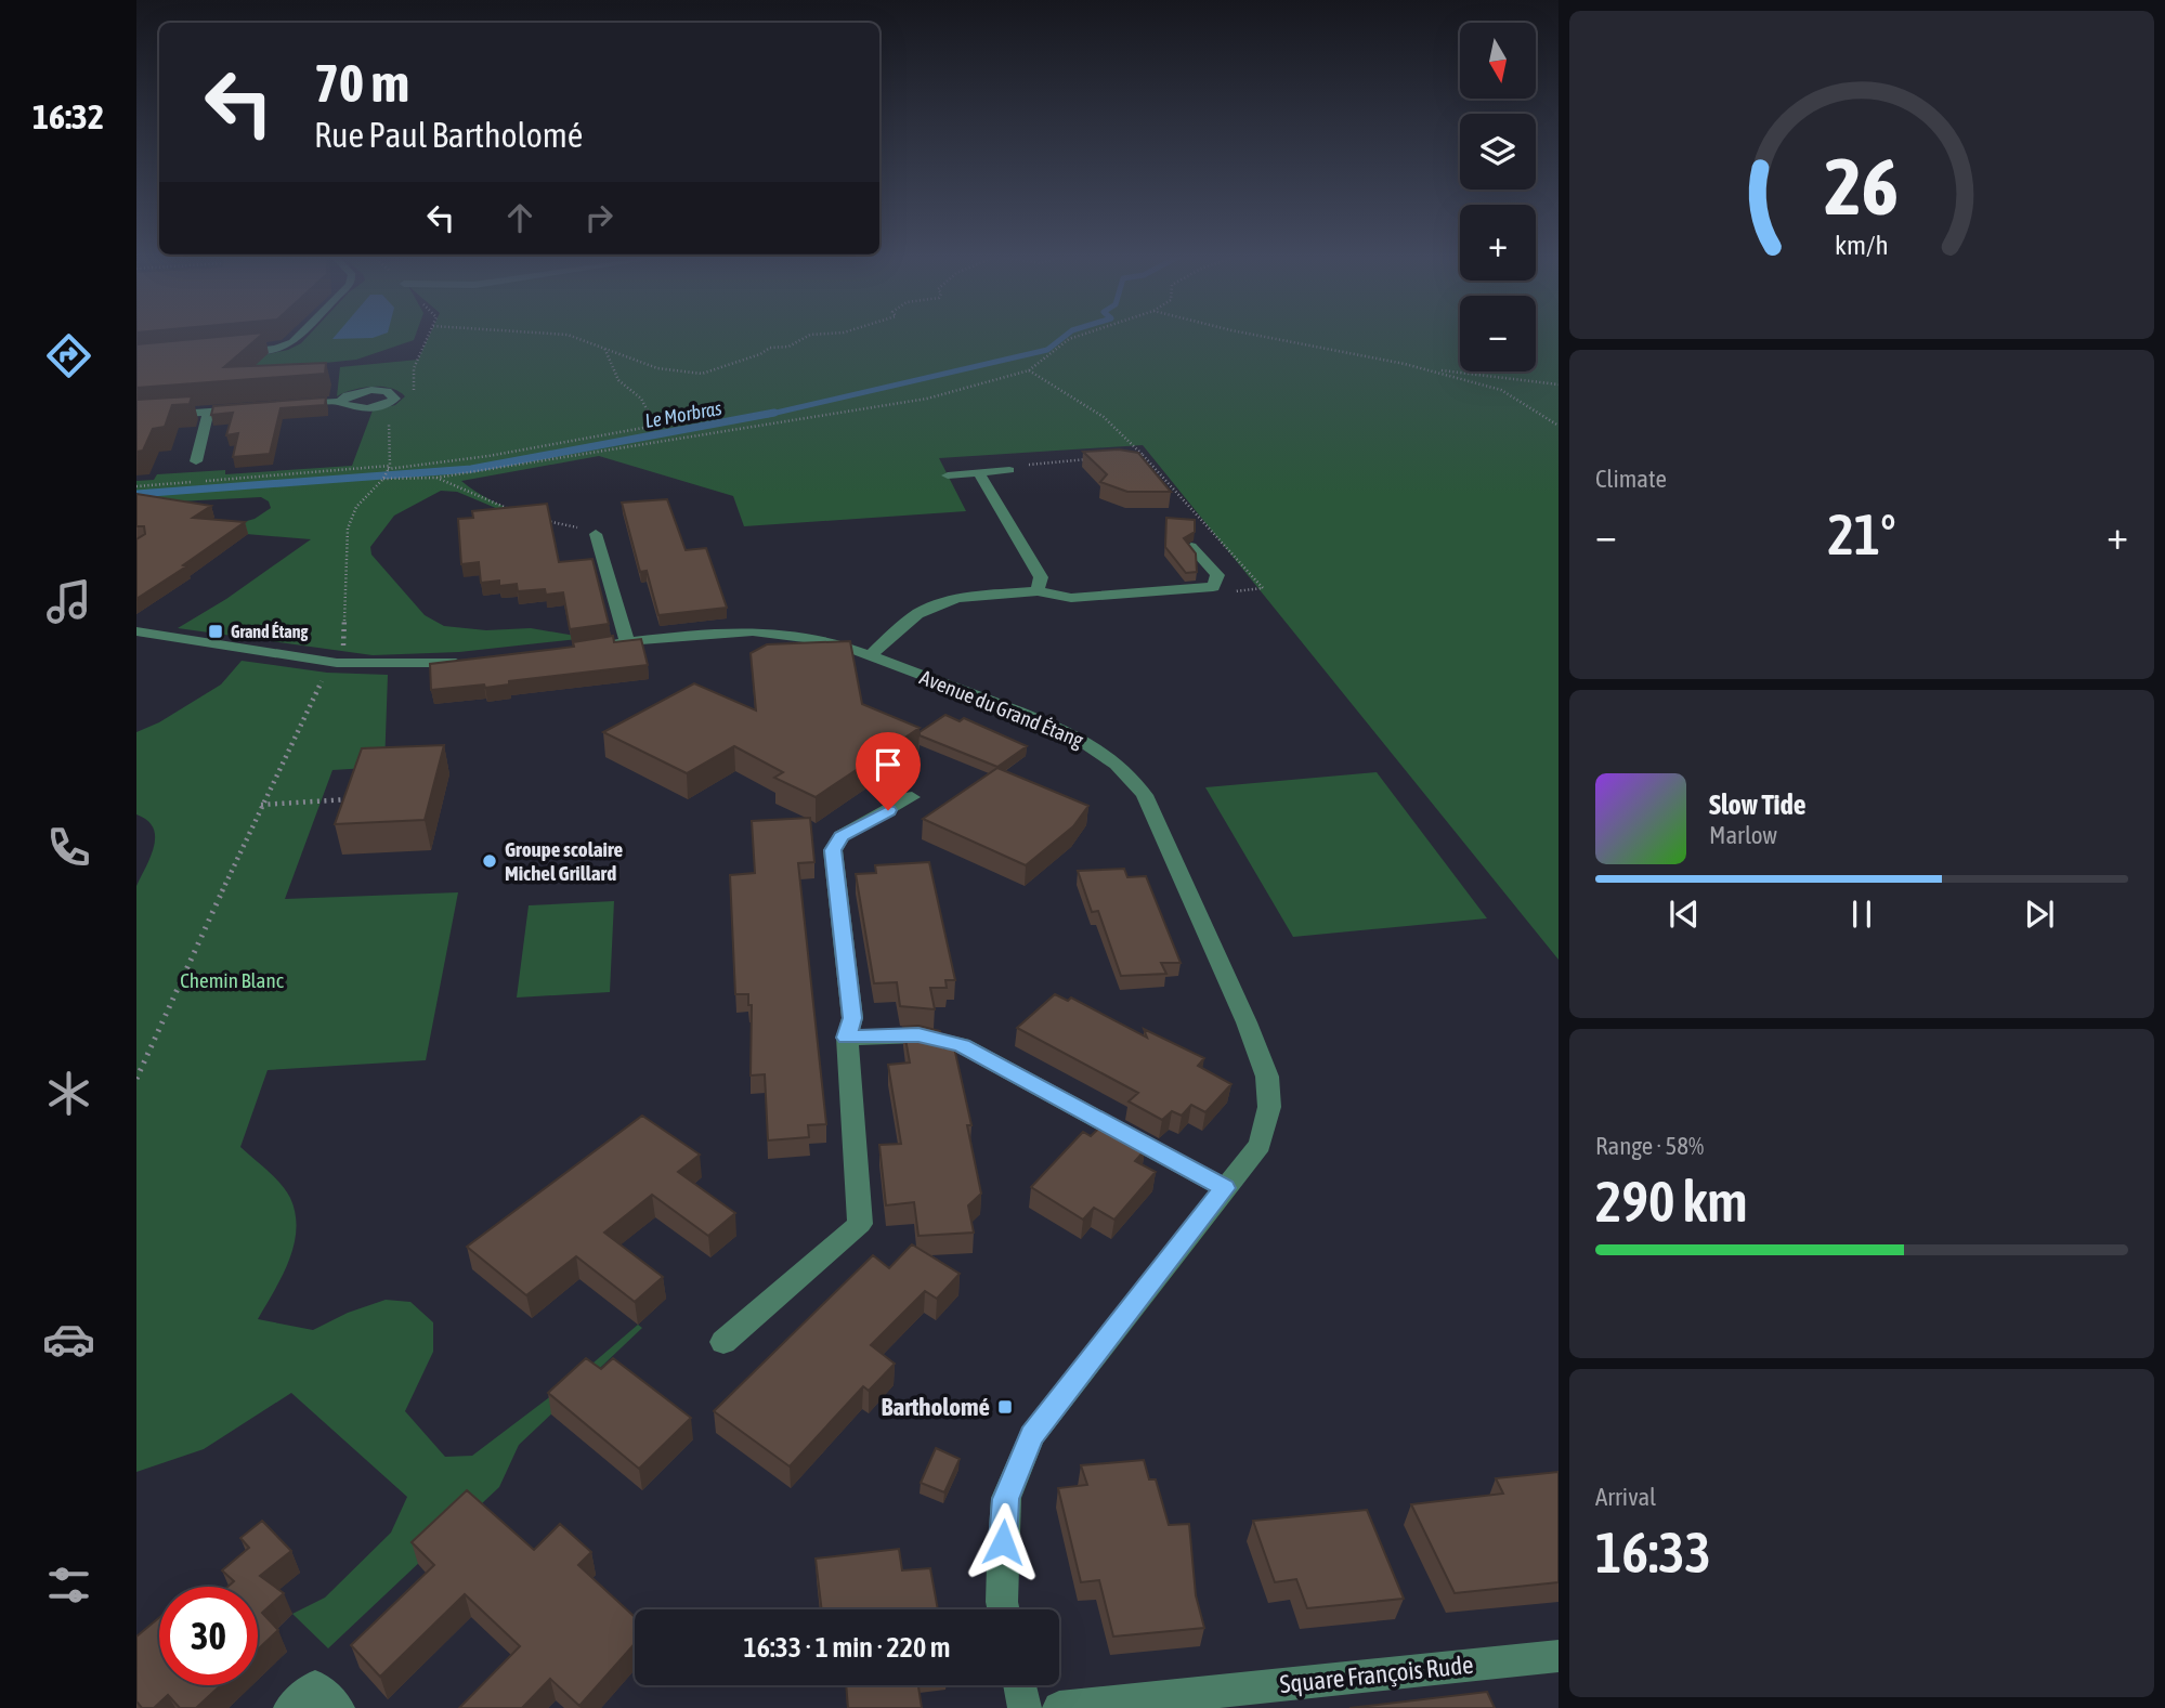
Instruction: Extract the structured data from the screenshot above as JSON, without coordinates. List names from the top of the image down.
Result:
{
  "streets": {
    "street": ["Avenue du Grand Étang", "Square François Rude"]
  },
  "water": ["Le Morbras"],
  "parks": ["Chemin Blanc"],
  "places": {
    "transit": ["Grand Étang", "Bartholomé"],
    "other": ["Groupe scolaire Michel Grillard"]
  },
  "north": "bottom",
  "page": {
    "tabs": "16:32",
    "map_buttons": ["+", "−"],
    "turn": ["70 m", "Rue Paul Bartholomé"],
    "tile": [
      "Climate",
      ["Range · 58%", "290 km"],
      ["Arrival", "16:33"]
    ],
    "heat": ["−", "21°", "+"],
    "song": ["Slow Tide", "Marlow"],
    "limit": "30",
    "trip": "16:33 · 1 min · 220 m",
    "gauge": ["26", "km/h"]
  }
}
